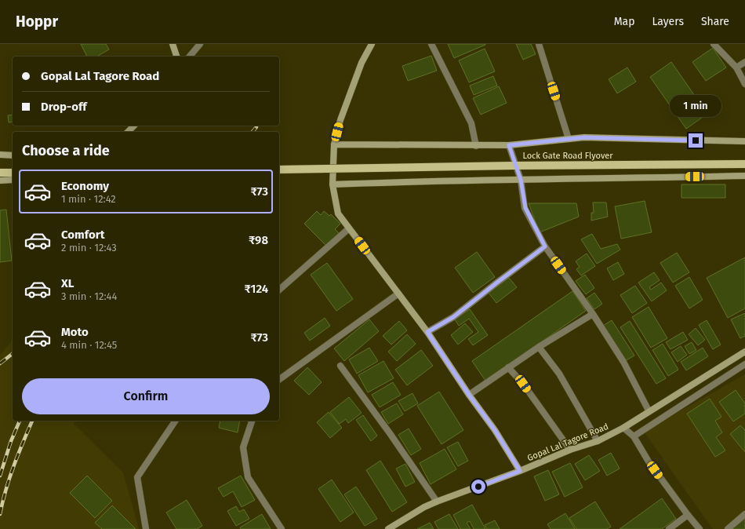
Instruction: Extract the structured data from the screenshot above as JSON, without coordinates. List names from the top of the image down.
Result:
{
  "streets": {
    "main road": ["Lock Gate Road Flyover"],
    "street": ["Gopal Lal Tagore Road"]
  },
  "page": {
    "header": "Hoppr",
    "nav": ["Map", "Layers", "Share"],
    "banner": ["Gopal Lal Tagore Road", "Drop-off"],
    "bubble": "1 min",
    "heading": "Choose a ride",
    "list": [
      {
        "name": "Economy",
        "note": "1 min · 12:42",
        "value": "₹73"
      },
      {
        "name": "Comfort",
        "note": "2 min · 12:43",
        "value": "₹98"
      },
      {
        "name": "XL",
        "note": "3 min · 12:44",
        "value": "₹124"
      },
      {
        "name": "Moto",
        "note": "4 min · 12:45",
        "value": "₹73"
      }
    ],
    "buttons": "Confirm"
  }
}
